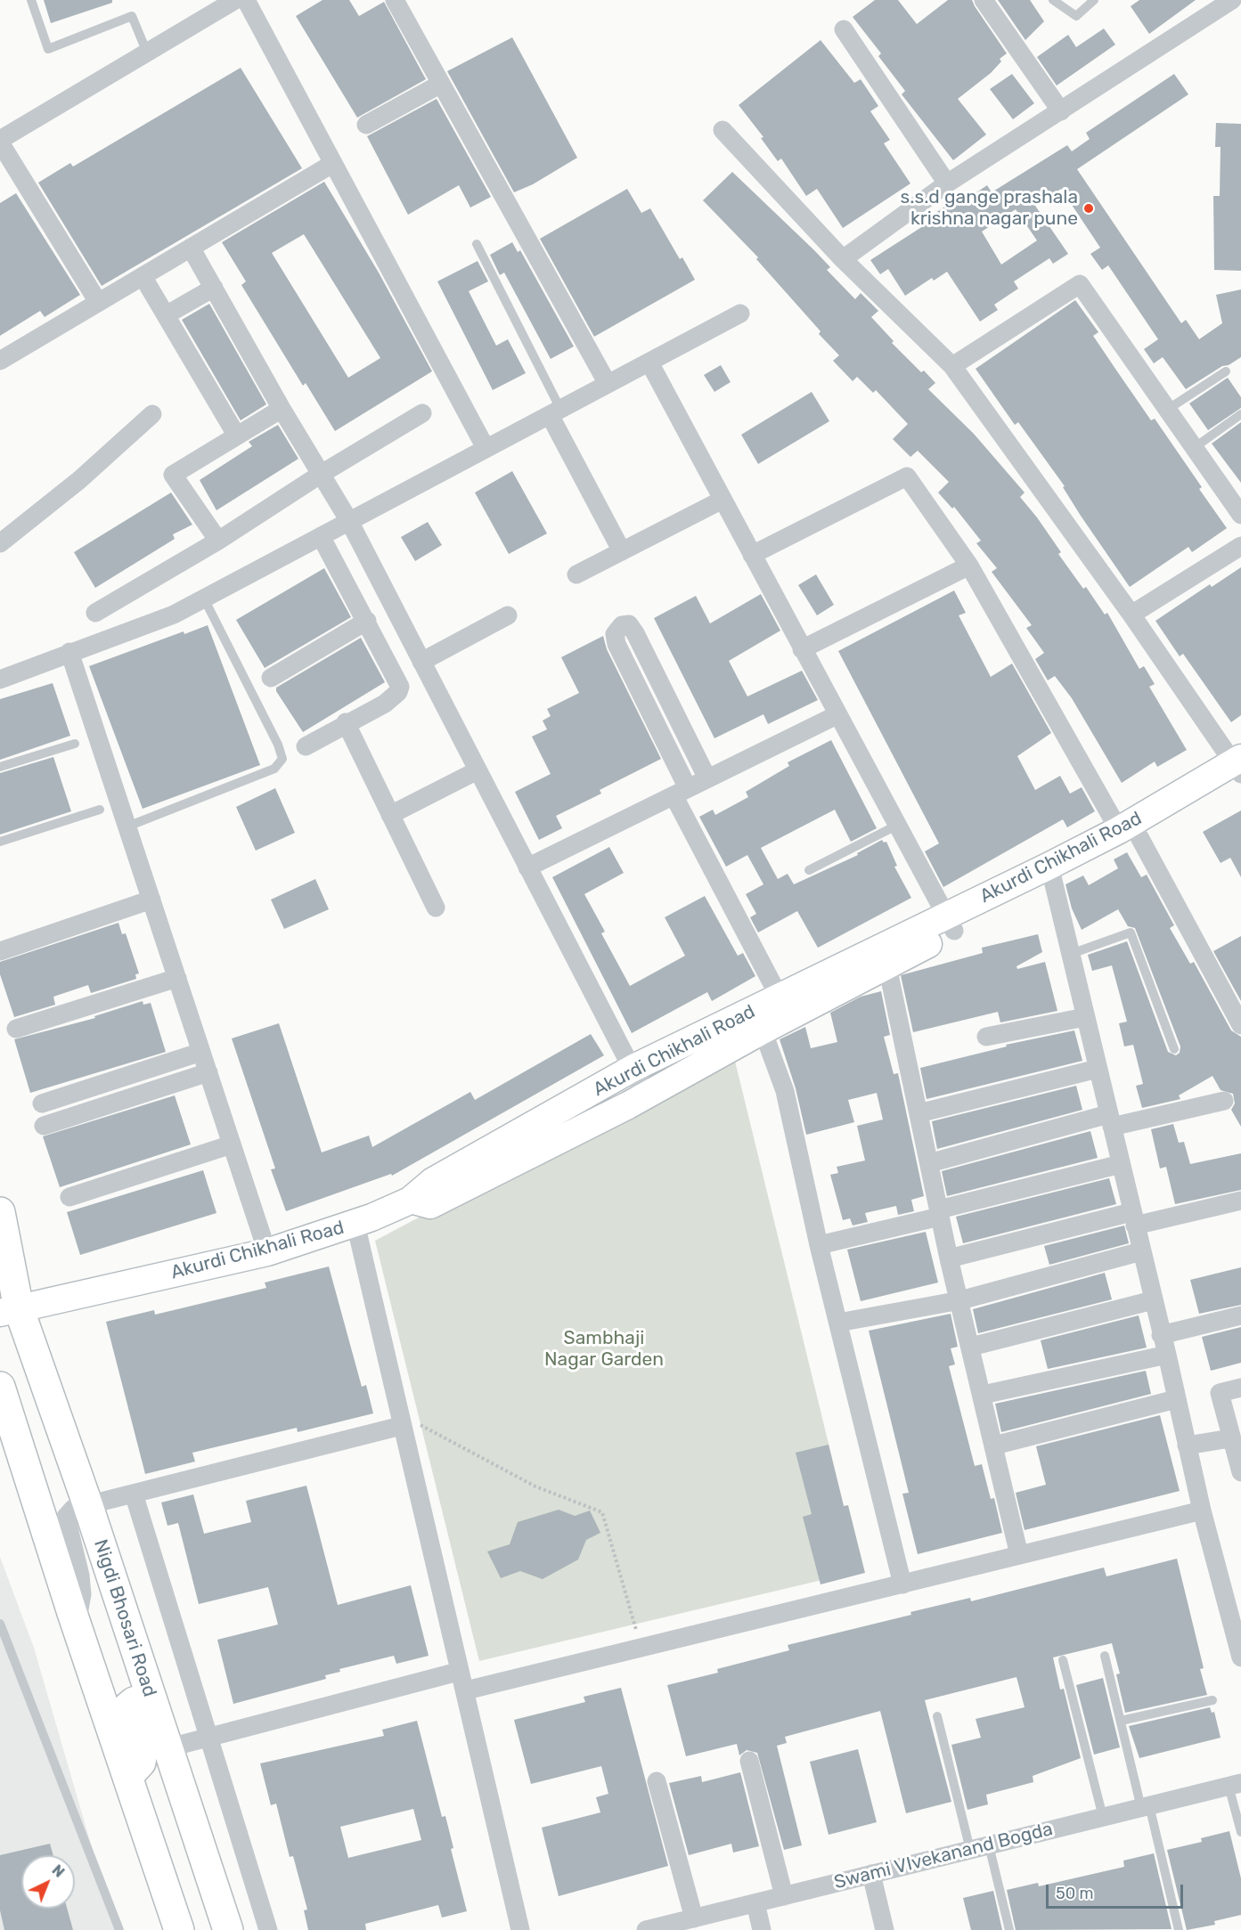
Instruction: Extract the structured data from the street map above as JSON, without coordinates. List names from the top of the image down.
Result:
{
  "streets": {
    "main road": ["Akurdi Chikhali Road", "Nigdi Bhosari Road"],
    "street": ["Swami VIvekanand Bogda"]
  },
  "crossings": [
    ["Akurdi Chikhali Road", "Nigdi Bhosari Road"]
  ],
  "parks": ["Sambhaji Nagar Garden"],
  "places": ["s.s.d gange prashala krishna nagar pune"],
  "scale_bar": "50 m",
  "north": "top right"
}
